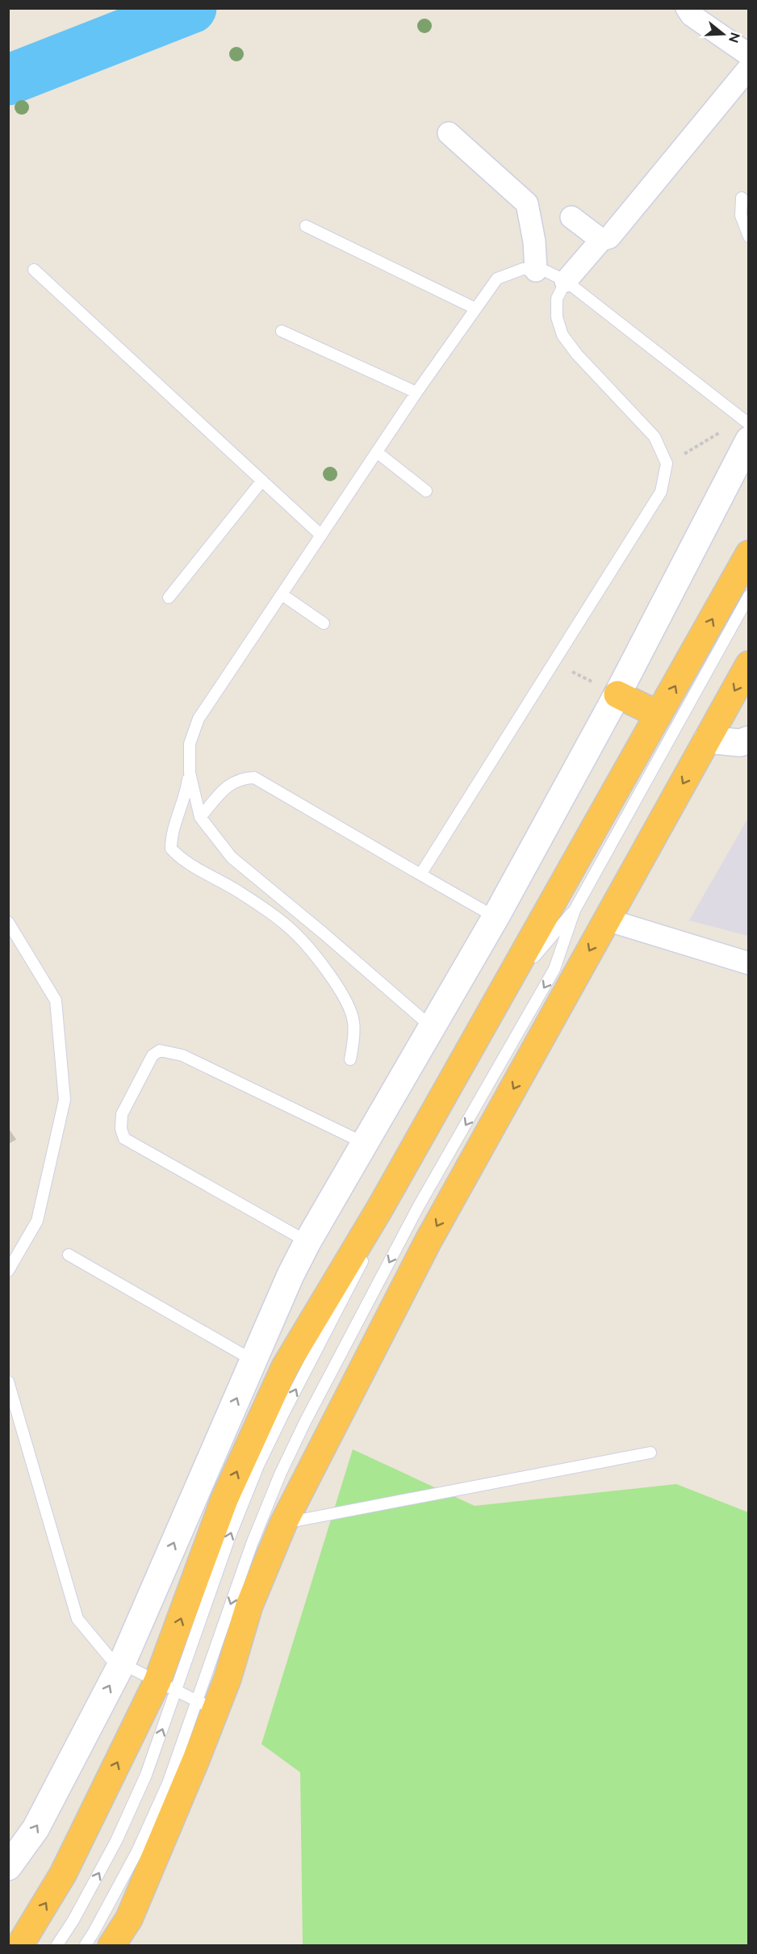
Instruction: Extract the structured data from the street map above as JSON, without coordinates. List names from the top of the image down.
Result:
{
  "north": "right"
}
